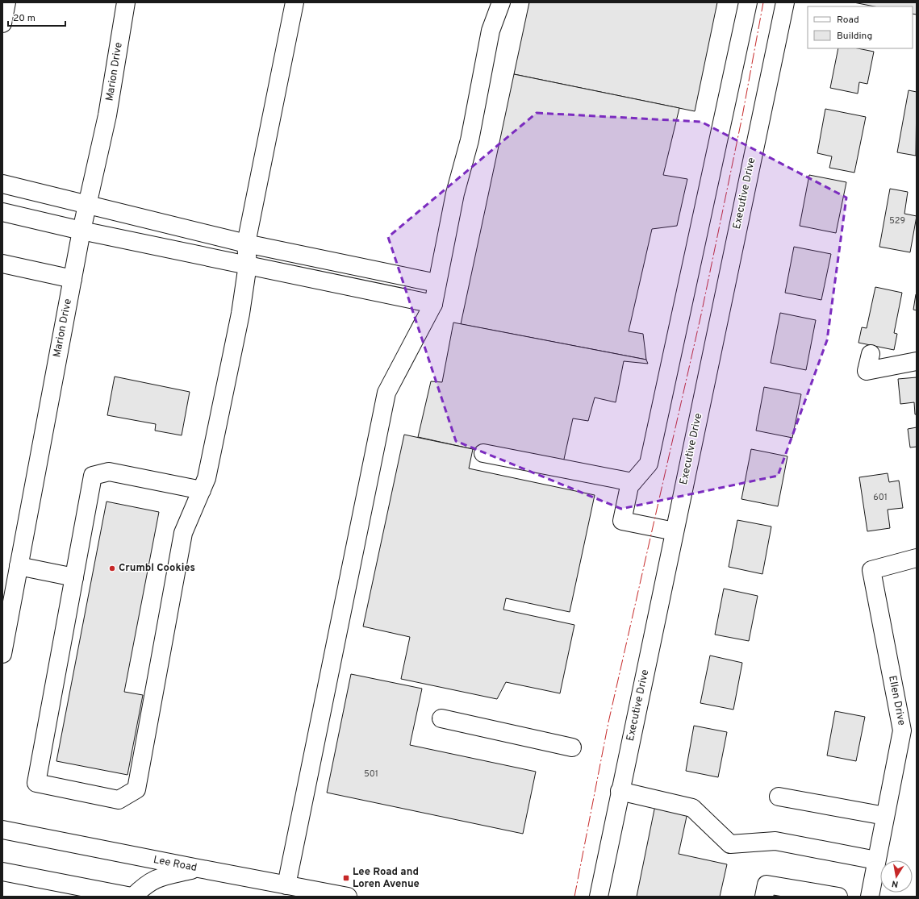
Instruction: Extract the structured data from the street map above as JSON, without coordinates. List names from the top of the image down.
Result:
{
  "streets": {
    "street": [
      "Marion Drive",
      "Executive Drive",
      "Ellen Drive",
      "Lee Road"
    ]
  },
  "places": {
    "other": ["Crumbl Cookies"],
    "transit": ["Lee Road and Loren Avenue"]
  },
  "house_numbers": ["529", "601", "501"],
  "legend": ["Road", "Building"],
  "scale_bar": "20 m",
  "north": "bottom"
}
